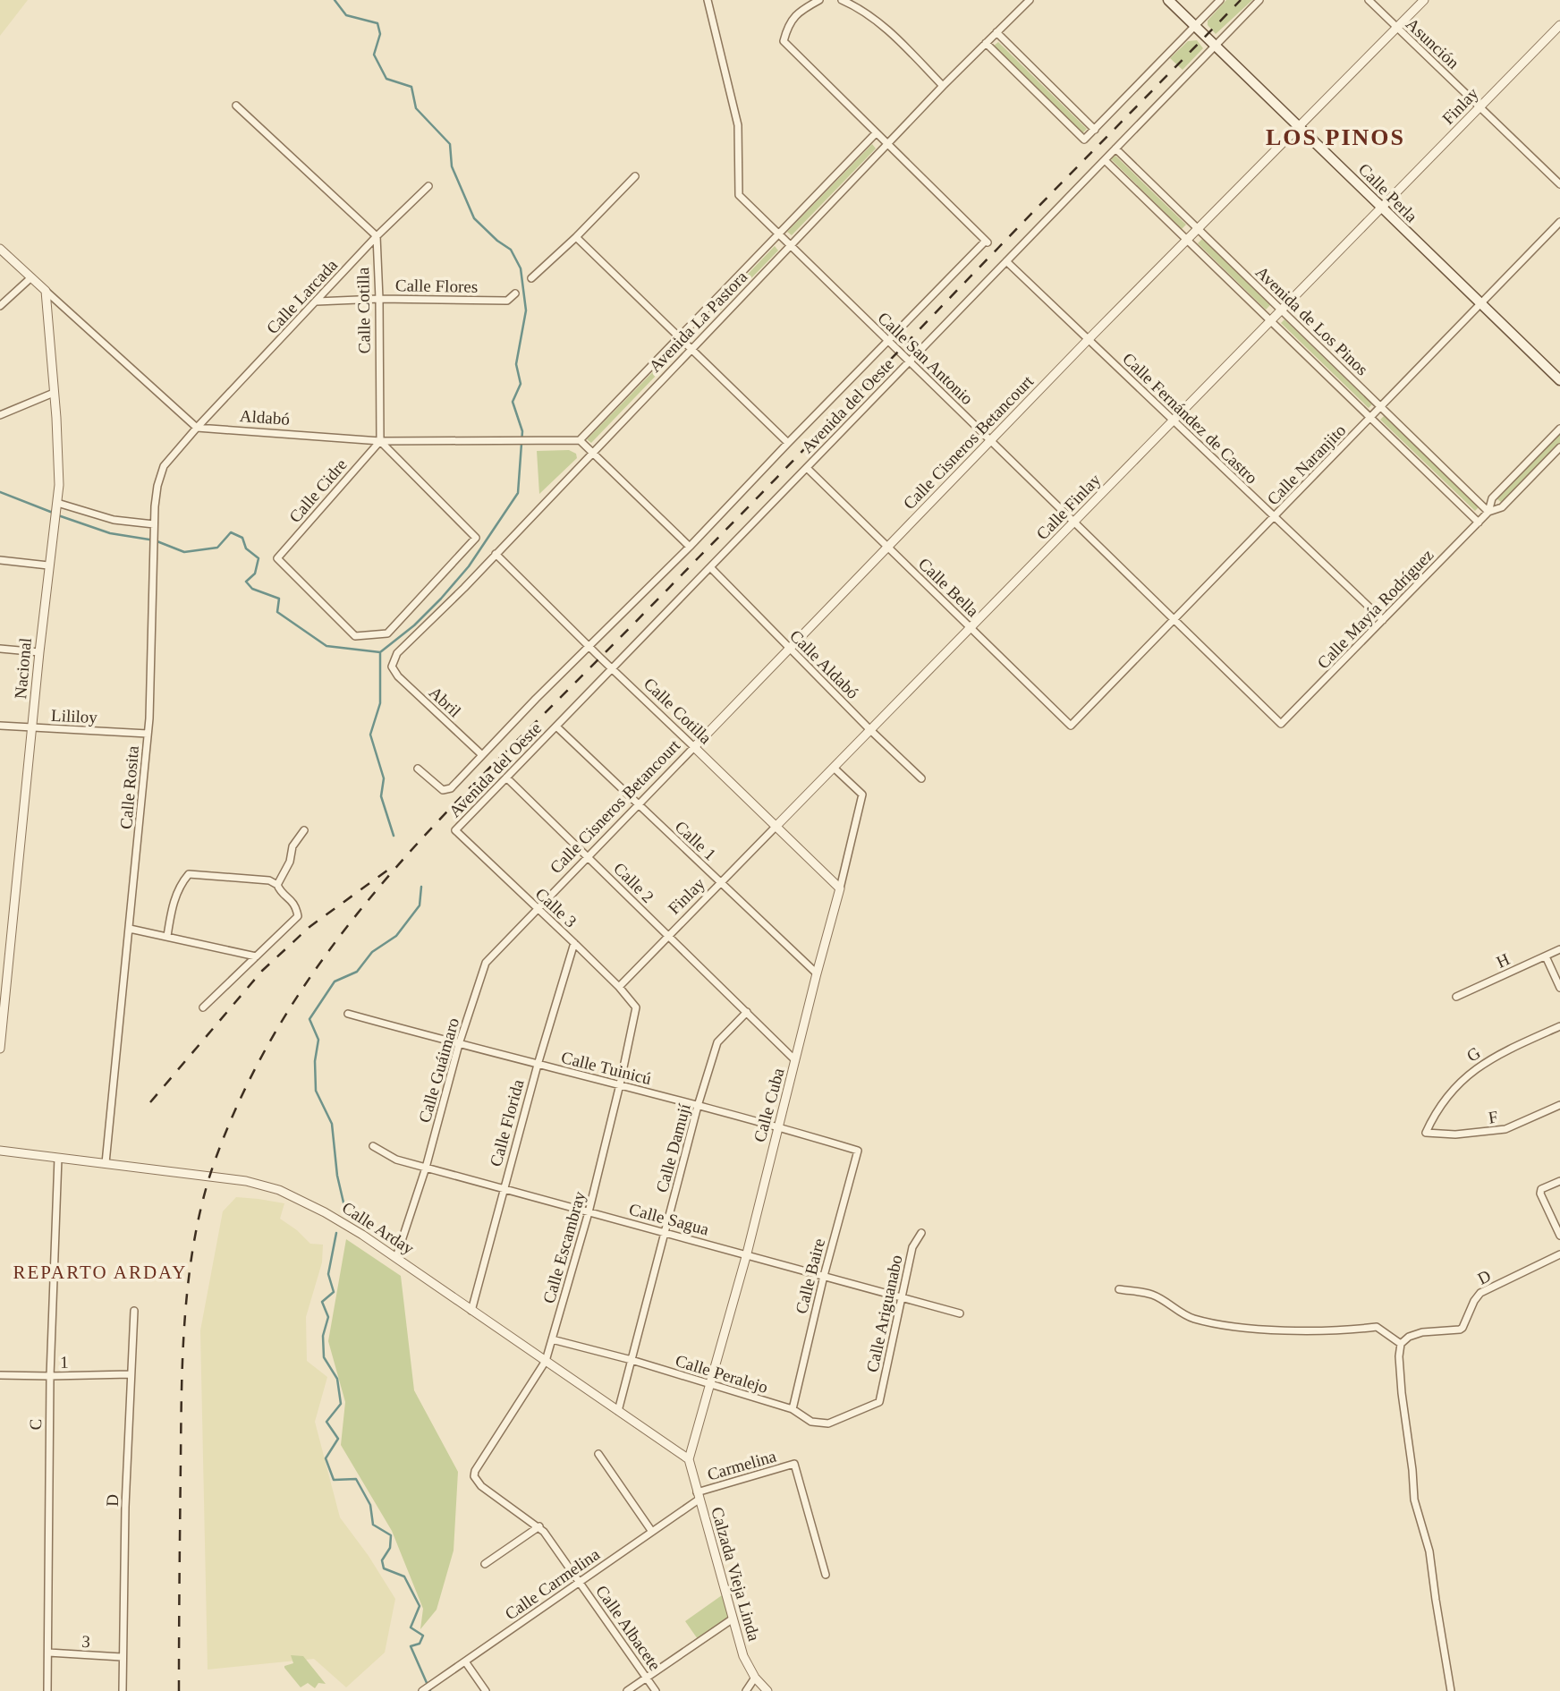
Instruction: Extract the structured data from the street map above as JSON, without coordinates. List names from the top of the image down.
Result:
{
  "streets": {
    "main road": ["Calle Perla"],
    "street": [
      "Asunción",
      "Finlay",
      "Calle Flores",
      "Calle Larcada",
      "Calle Cotilla",
      "Avenida de Los Pinos",
      "Avenida La Pastora",
      "Calle San Antonio",
      "Avenida del Oeste",
      "Aldabó",
      "Calle Fernández de Castro",
      "Calle Cisneros Betancourt",
      "Calle Naranjito",
      "Calle Cidre",
      "Calle Finlay",
      "Calle Bella",
      "Calle Mayía Rodríguez",
      "Calle Aldabó",
      "Nacional",
      "Abril",
      "Lililoy",
      "Calle Rosita",
      "Calle 1",
      "Calle 2",
      "Calle 3",
      "H",
      "G",
      "Calle Tuinicú",
      "Calle Guáimaro",
      "Calle Cuba",
      "F",
      "Calle Florida",
      "Calle Damují",
      "Calle Sagua",
      "Calle Arday",
      "Calle Escambray",
      "Calle Baire",
      "D",
      "Calle Ariguanabo",
      "1",
      "Calle Peralejo",
      "C",
      "Carmelina",
      "Calzada Vieja Linda",
      "Calle Carmelina",
      "Calle Albacete",
      "3"
    ]
  },
  "crossings": [
    ["Asunción", "Finlay"],
    ["Asunción", "Calle Cisneros Betancourt"],
    ["Finlay", "Calle Perla"],
    ["Finlay", "Calle Cotilla"],
    ["Finlay", "Calle Finlay"],
    ["Finlay", "Calle 1"],
    ["Finlay", "Calle 2"],
    ["Finlay", "Calle 3"],
    ["Calle Perla", "Avenida del Oeste"],
    ["Calle Perla", "Calle Cisneros Betancourt"],
    ["Calle Perla", "Calle Naranjito"],
    ["Calle Perla", "Calle Finlay"],
    ["Calle Flores", "Calle Larcada"],
    ["Calle Flores", "Calle Cotilla"],
    ["Calle Larcada", "Calle Cotilla"],
    ["Calle Larcada", "Aldabó"],
    ["Calle Larcada", "Calle Rosita"],
    ["Calle Cotilla", "Avenida La Pastora"],
    ["Calle Cotilla", "Avenida del Oeste"],
    ["Calle Cotilla", "Aldabó"],
    ["Calle Cotilla", "Calle Cisneros Betancourt"],
    ["Calle Cotilla", "Calle Cidre"],
    ["Calle Cotilla", "Calle Finlay"],
    ["Calle Cotilla", "Calle Cuba"],
    ["Avenida de Los Pinos", "Avenida del Oeste"],
    ["Avenida de Los Pinos", "Calle Cisneros Betancourt"],
    ["Avenida de Los Pinos", "Calle Naranjito"],
    ["Avenida de Los Pinos", "Calle Finlay"],
    ["Avenida de Los Pinos", "Calle Mayía Rodríguez"],
    ["Avenida La Pastora", "Calle San Antonio"],
    ["Avenida La Pastora", "Avenida del Oeste"],
    ["Avenida La Pastora", "Aldabó"],
    ["Avenida La Pastora", "Abril"],
    ["Calle San Antonio", "Avenida del Oeste"],
    ["Calle San Antonio", "Calle Cisneros Betancourt"],
    ["Calle San Antonio", "Calle Naranjito"],
    ["Calle San Antonio", "Calle Finlay"],
    ["Calle San Antonio", "Calle Mayía Rodríguez"],
    ["Avenida del Oeste", "Calle Fernández de Castro"],
    ["Avenida del Oeste", "Calle Bella"],
    ["Avenida del Oeste", "Calle Aldabó"],
    ["Avenida del Oeste", "Abril"],
    ["Avenida del Oeste", "Calle 1"],
    ["Avenida del Oeste", "Calle 2"],
    ["Avenida del Oeste", "Calle 3"],
    ["Aldabó", "Calle Cidre"],
    ["Aldabó", "Calle Rosita"],
    ["Calle Fernández de Castro", "Calle Cisneros Betancourt"],
    ["Calle Fernández de Castro", "Calle Naranjito"],
    ["Calle Fernández de Castro", "Calle Finlay"],
    ["Calle Fernández de Castro", "Calle Mayía Rodríguez"],
    ["Calle Cisneros Betancourt", "Calle Bella"],
    ["Calle Cisneros Betancourt", "Calle Aldabó"],
    ["Calle Cisneros Betancourt", "Calle 1"],
    ["Calle Cisneros Betancourt", "Calle 2"],
    ["Calle Cisneros Betancourt", "Calle 3"],
    ["Calle Cisneros Betancourt", "Calle Guáimaro"],
    ["Calle Naranjito", "Calle Bella"],
    ["Calle Finlay", "Calle Bella"],
    ["Calle Finlay", "Calle Aldabó"],
    ["Calle Finlay", "Calle Cuba"],
    ["Nacional", "Lililoy"],
    ["Lililoy", "Calle Rosita"],
    ["Calle Rosita", "Calle Arday"],
    ["Calle 1", "Calle Cuba"],
    ["Calle 2", "Calle Cuba"],
    ["Calle 2", "Calle Damují"],
    ["Calle 3", "Calle Guáimaro"],
    ["Calle 3", "Calle Florida"],
    ["Calle 3", "Calle Escambray"],
    ["G", "F"],
    ["Calle Tuinicú", "Calle Guáimaro"],
    ["Calle Tuinicú", "Calle Cuba"],
    ["Calle Tuinicú", "Calle Florida"],
    ["Calle Tuinicú", "Calle Damují"],
    ["Calle Tuinicú", "Calle Escambray"],
    ["Calle Tuinicú", "Calle Baire"],
    ["Calle Guáimaro", "Calle Sagua"],
    ["Calle Guáimaro", "Calle Arday"],
    ["Calle Cuba", "Calle Sagua"],
    ["Calle Cuba", "Calle Arday"],
    ["Calle Cuba", "Calle Peralejo"],
    ["Calle Cuba", "Calzada Vieja Linda"],
    ["Calle Florida", "Calle Sagua"],
    ["Calle Florida", "Calle Arday"],
    ["Calle Damují", "Calle Sagua"],
    ["Calle Damují", "Calle Arday"],
    ["Calle Damují", "Calle Peralejo"],
    ["Calle Sagua", "Calle Escambray"],
    ["Calle Sagua", "Calle Baire"],
    ["Calle Sagua", "Calle Ariguanabo"],
    ["Calle Arday", "Calle Escambray"],
    ["Calle Arday", "C"],
    ["Calle Arday", "Calzada Vieja Linda"],
    ["Calle Escambray", "Calle Peralejo"],
    ["Calle Escambray", "Calle Albacete"],
    ["Calle Baire", "Calle Peralejo"],
    ["D", "1"],
    ["D", "3"],
    ["Calle Ariguanabo", "Calle Peralejo"],
    ["1", "C"],
    ["C", "3"],
    ["Carmelina", "Calzada Vieja Linda"],
    ["Carmelina", "Calle Carmelina"],
    ["Calzada Vieja Linda", "Calle Carmelina"],
    ["Calle Carmelina", "Calle Albacete"]
  ],
  "districts": ["LOS PINOS", "REPARTO ARDAY"]
}
